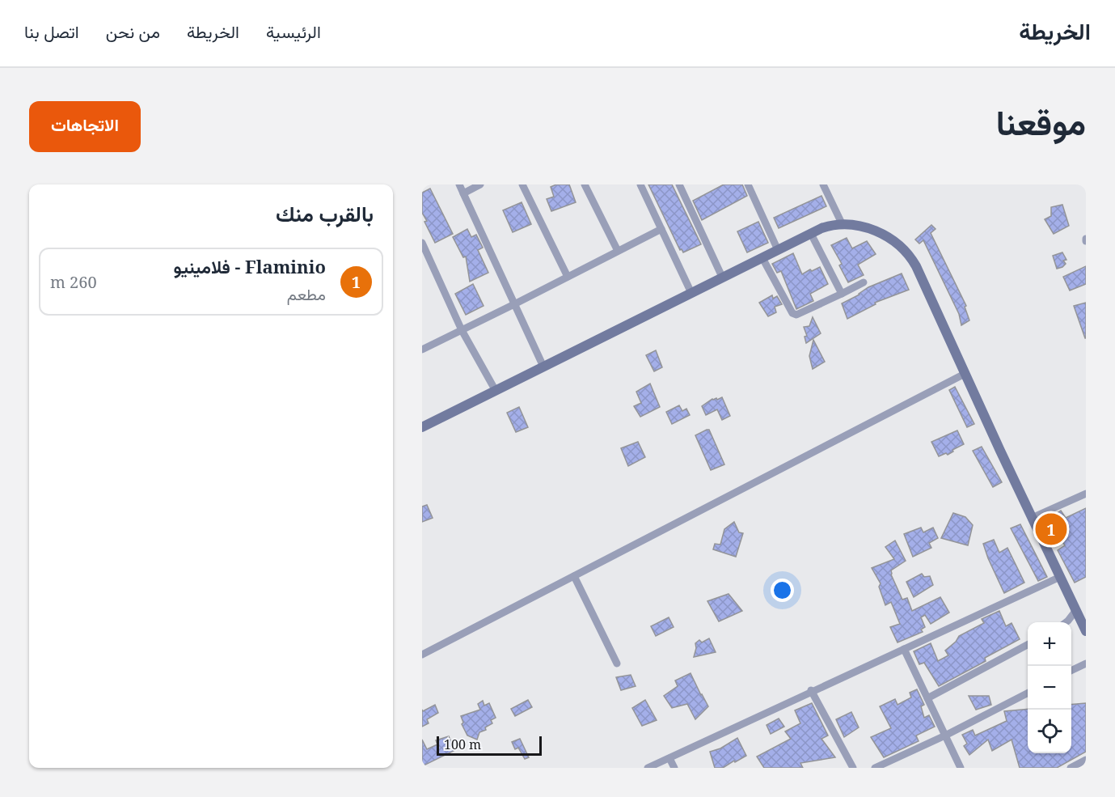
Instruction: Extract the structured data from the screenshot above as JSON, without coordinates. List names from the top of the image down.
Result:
{
  "scale_bar": "100 m",
  "page": {
    "header": "الخريطة",
    "nav": [
      "الرئيسية",
      "الخريطة",
      "من نحن",
      "اتصل بنا"
    ],
    "title": "موقعنا",
    "buttons": "الاتجاهات",
    "heading": "بالقرب منك",
    "list": [
      {
        "mark": "1",
        "name": "Flaminio - فلامينيو",
        "note": "مطعم",
        "value": "260 m"
      }
    ],
    "pins": "1",
    "map_buttons": ["+", "−"],
    "scale": "100 m"
  }
}
